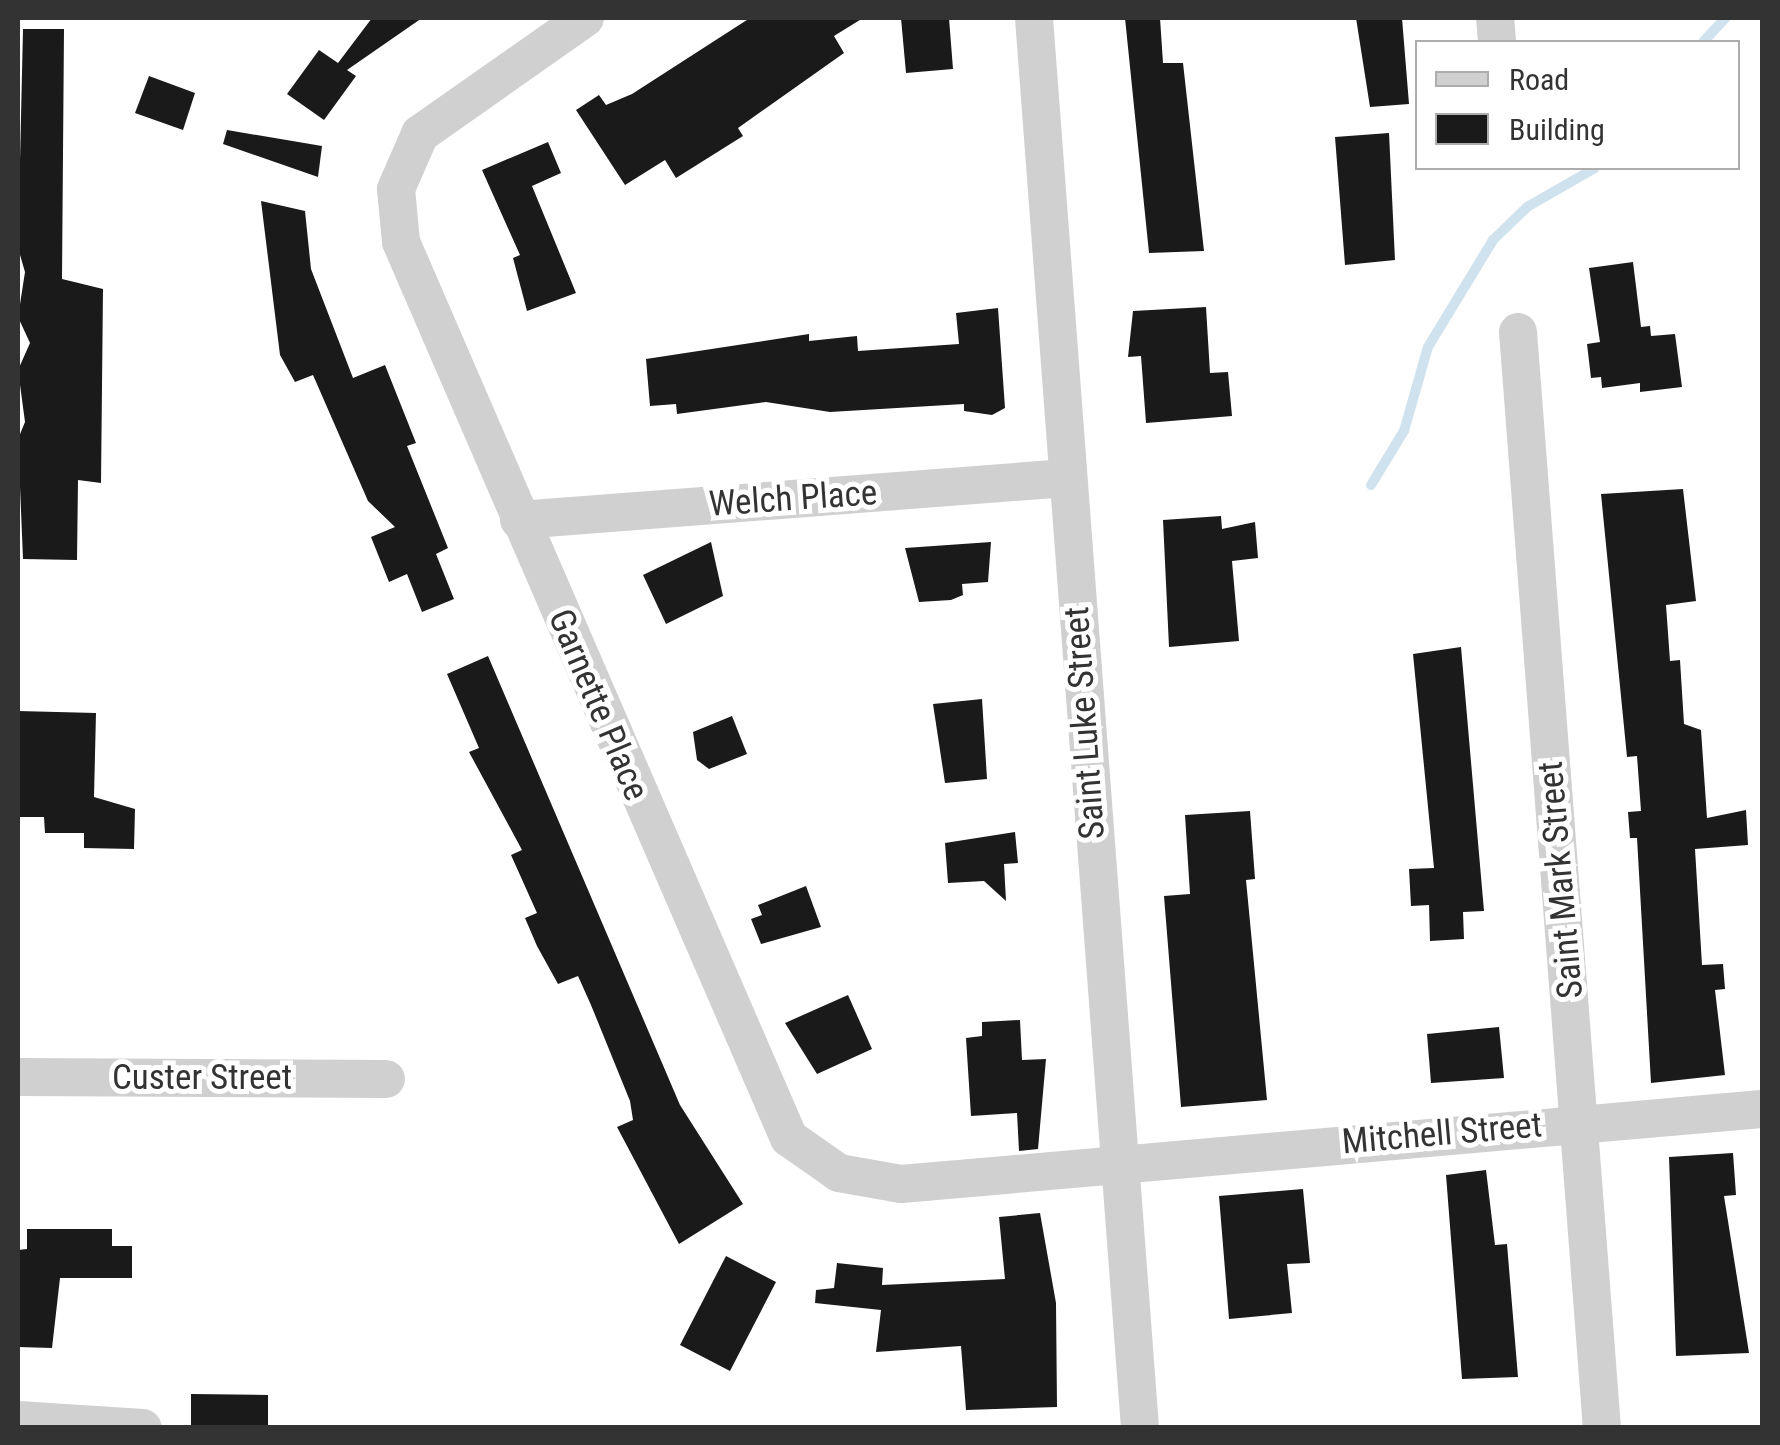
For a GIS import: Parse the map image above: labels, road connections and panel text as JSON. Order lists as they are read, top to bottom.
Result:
{
  "streets": {
    "street": [
      "Welch Place",
      "Garnette Place",
      "Saint Luke Street",
      "Saint Mark Street",
      "Custer Street",
      "Mitchell Street"
    ]
  },
  "crossings": [
    ["Welch Place", "Garnette Place"],
    ["Welch Place", "Saint Luke Street"],
    ["Garnette Place", "Saint Luke Street"],
    ["Garnette Place", "Mitchell Street"],
    ["Saint Luke Street", "Mitchell Street"],
    ["Saint Mark Street", "Mitchell Street"]
  ],
  "legend": ["Road", "Building"]
}
